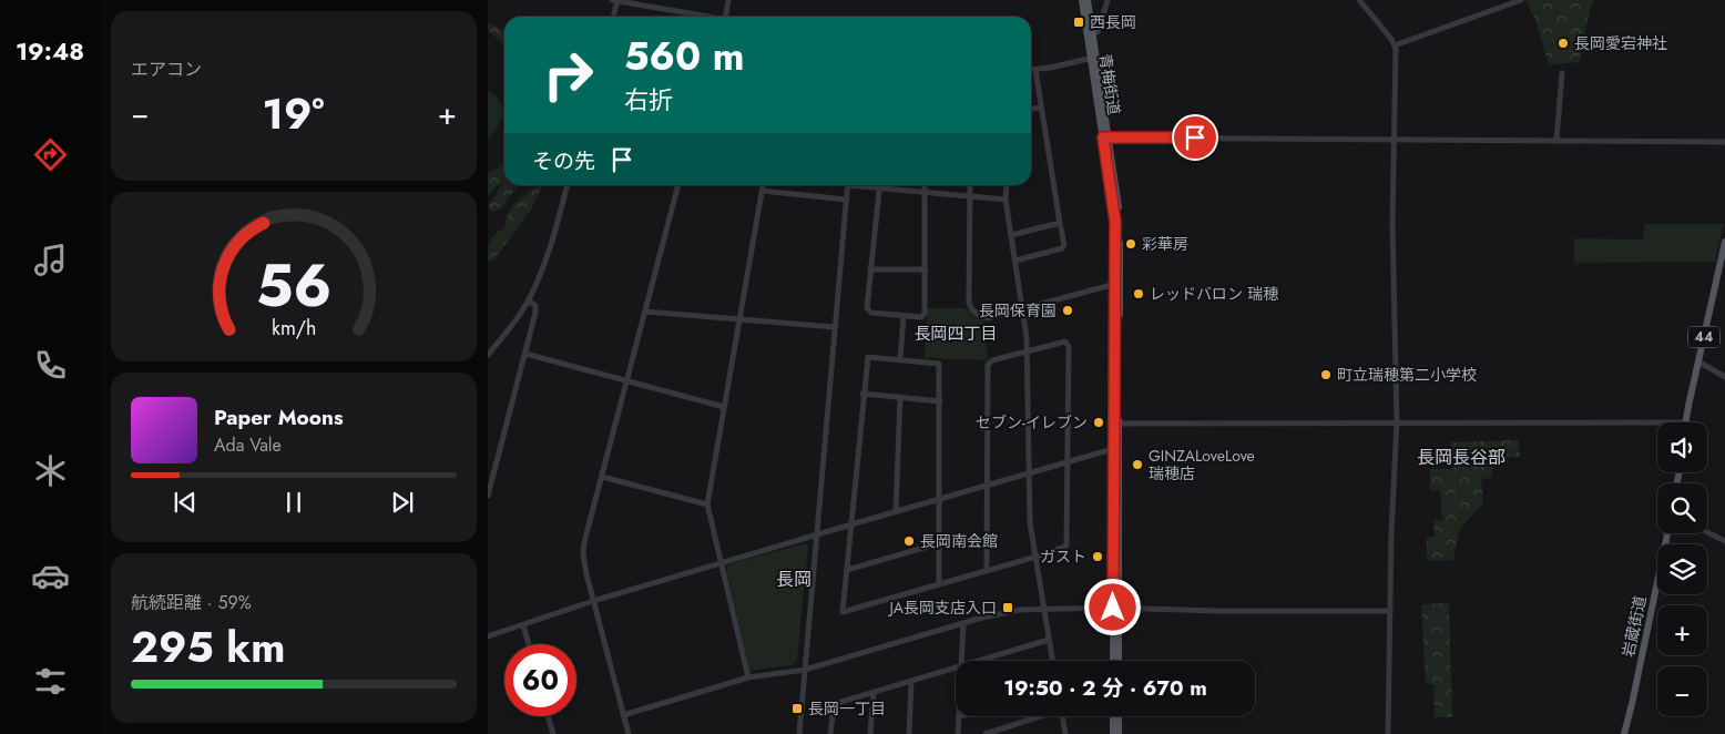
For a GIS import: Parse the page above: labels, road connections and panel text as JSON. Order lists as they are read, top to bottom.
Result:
{
  "streets": {
    "main road": ["青梅街道", "44", "岩蔵街道"]
  },
  "districts": ["長岡四丁目", "長岡長谷部", "長岡"],
  "places": {
    "transit": ["西長岡", "JA長岡支店入口", "長岡一丁目"],
    "other": [
      "長岡愛宕神社",
      "彩華房",
      "レッドバロン 瑞穂",
      "長岡保育園",
      "町立瑞穂第二小学校",
      "セブン-イレブン",
      "GINZALoveLove 瑞穂店",
      "長岡南会館",
      "ガスト"
    ]
  },
  "page": {
    "tabs": "19:48",
    "tile": [
      "エアコン",
      ["航続距離 · 59%", "295 km"]
    ],
    "turn": ["560 m", "右折"],
    "heat": ["−", "19°", "+"],
    "then": "その先",
    "song": ["Paper Moons", "Ada Vale"],
    "map_buttons": ["+", "−"],
    "limit": "60",
    "trip": "19:50 · 2 分 · 670 m",
    "gauge": ["56", "km/h"]
  }
}
